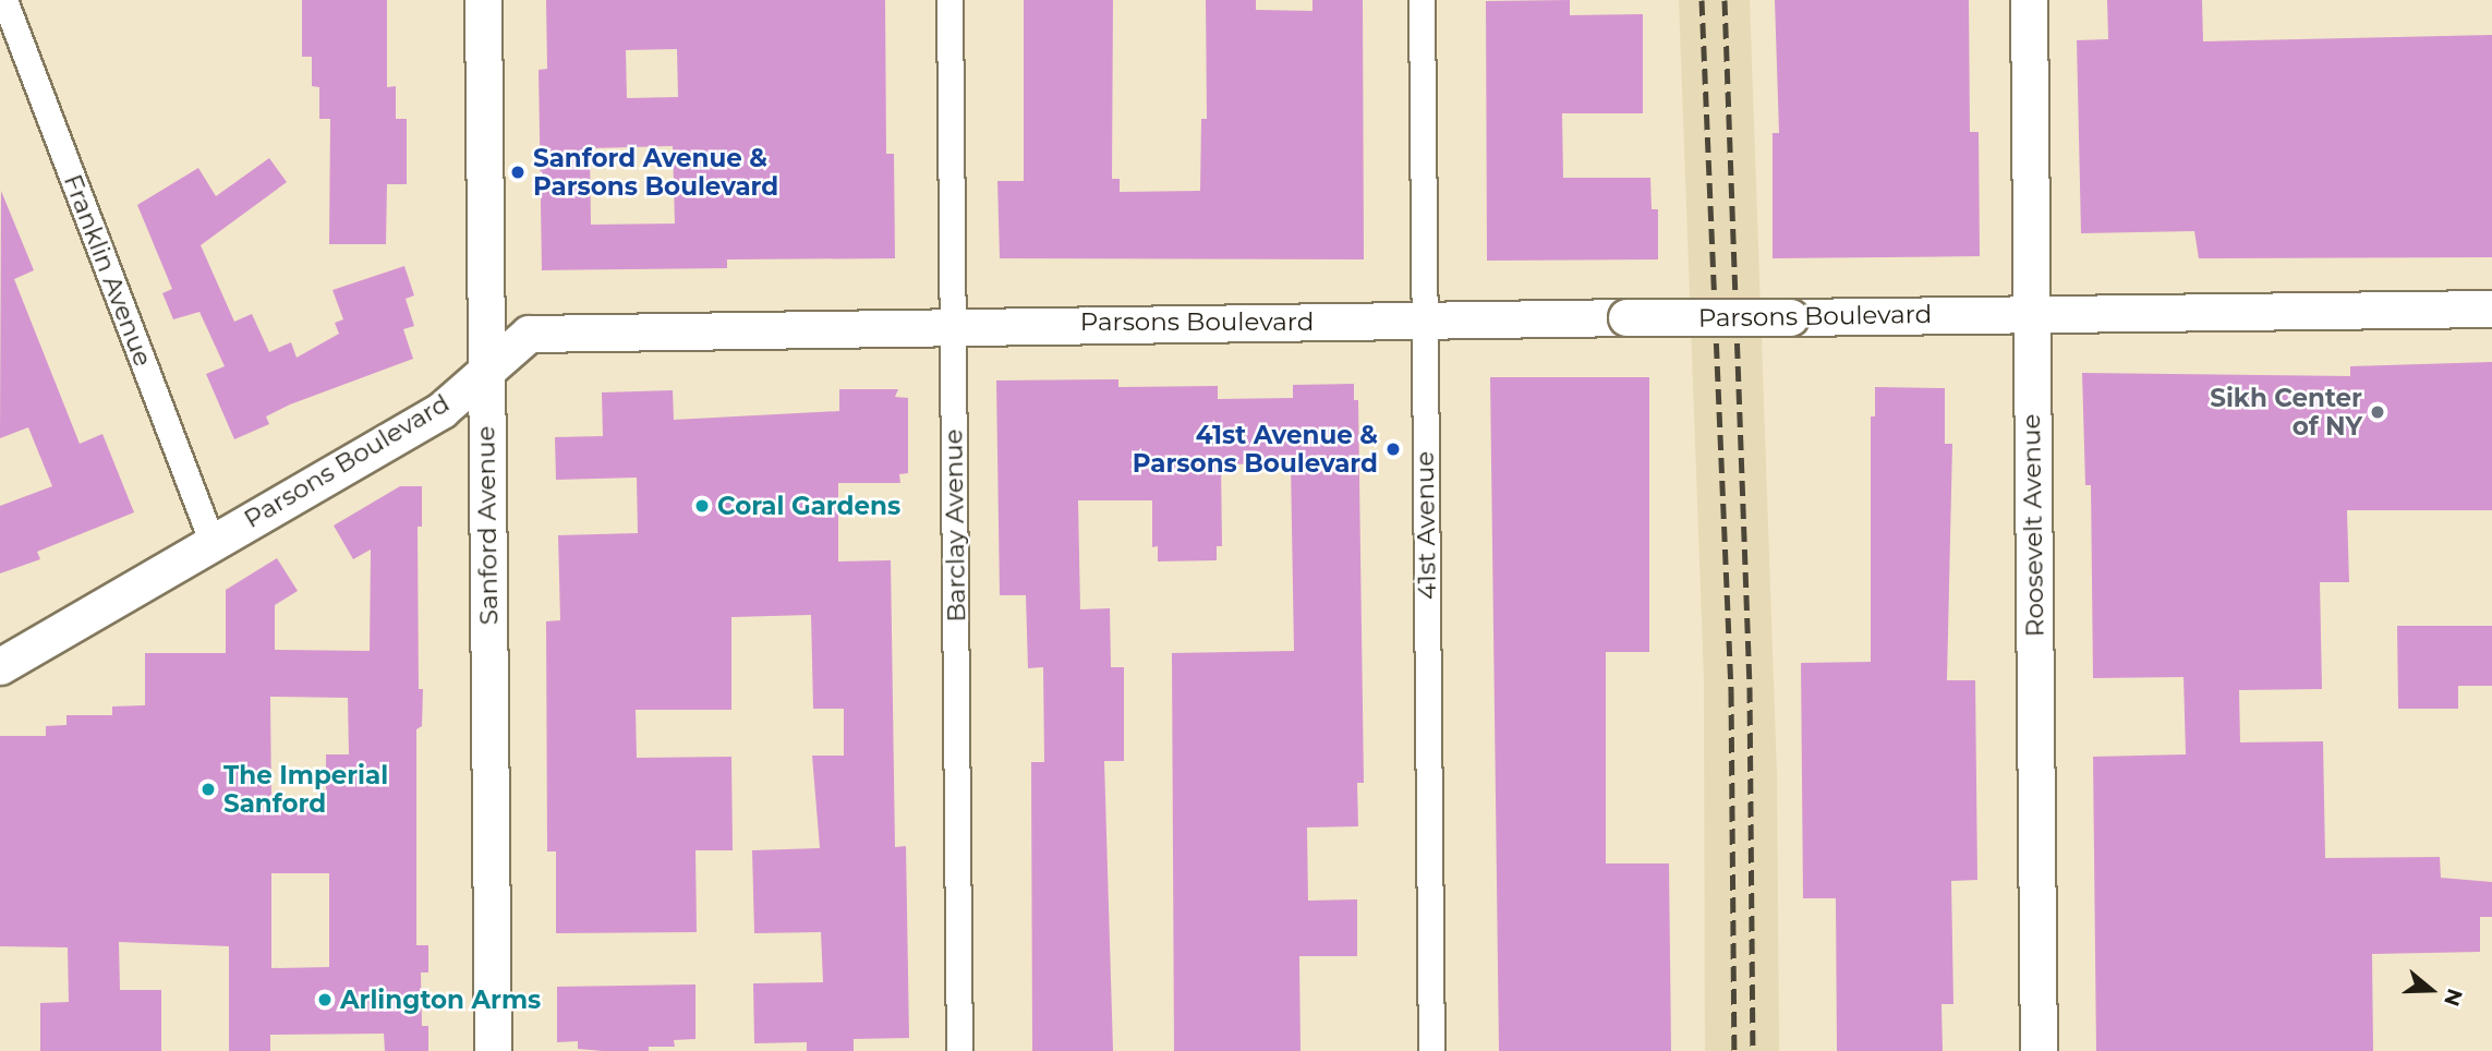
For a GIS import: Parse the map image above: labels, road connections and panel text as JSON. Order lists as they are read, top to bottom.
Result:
{
  "streets": {
    "street": [
      "Franklin Avenue",
      "Parsons Boulevard",
      "Sanford Avenue",
      "Barclay Avenue",
      "41st Avenue",
      "Roosevelt Avenue"
    ]
  },
  "crossings": [
    ["Franklin Avenue", "Parsons Boulevard"],
    ["Parsons Boulevard", "Sanford Avenue"],
    ["Parsons Boulevard", "Barclay Avenue"],
    ["Parsons Boulevard", "41st Avenue"],
    ["Parsons Boulevard", "Roosevelt Avenue"]
  ],
  "places": [
    "Sanford Avenue & Parsons Boulevard",
    "Sikh Center of NY",
    "41st Avenue & Parsons Boulevard",
    "Coral Gardens",
    "The Imperial Sanford",
    "Arlington Arms"
  ],
  "north": "right"
}
